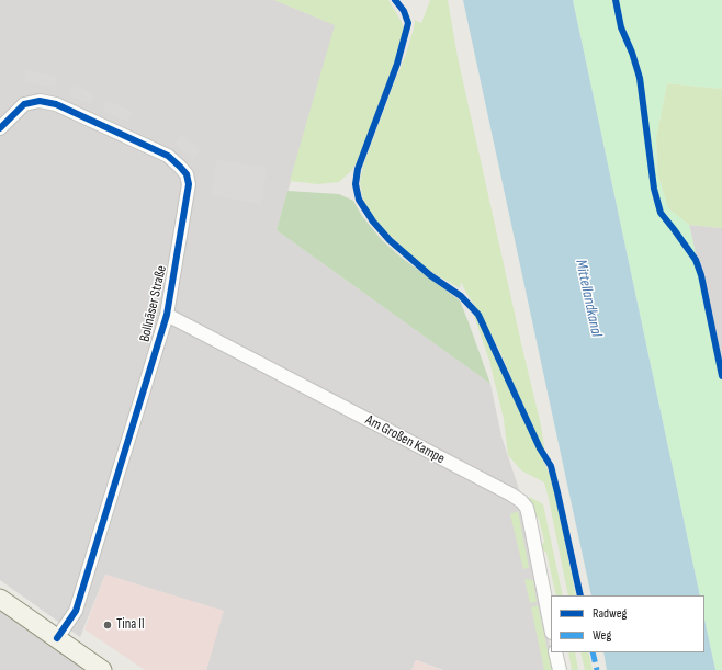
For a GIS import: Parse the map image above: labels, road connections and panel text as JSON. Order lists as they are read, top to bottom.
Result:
{
  "streets": {
    "street": ["Bollnäser Straße", "Am Großen Kampe"]
  },
  "crossings": [
    ["Bollnäser Straße", "Am Großen Kampe"]
  ],
  "water": ["Mittellandkanal"],
  "places": ["Tina II"],
  "legend": ["Radweg", "Weg"]
}
